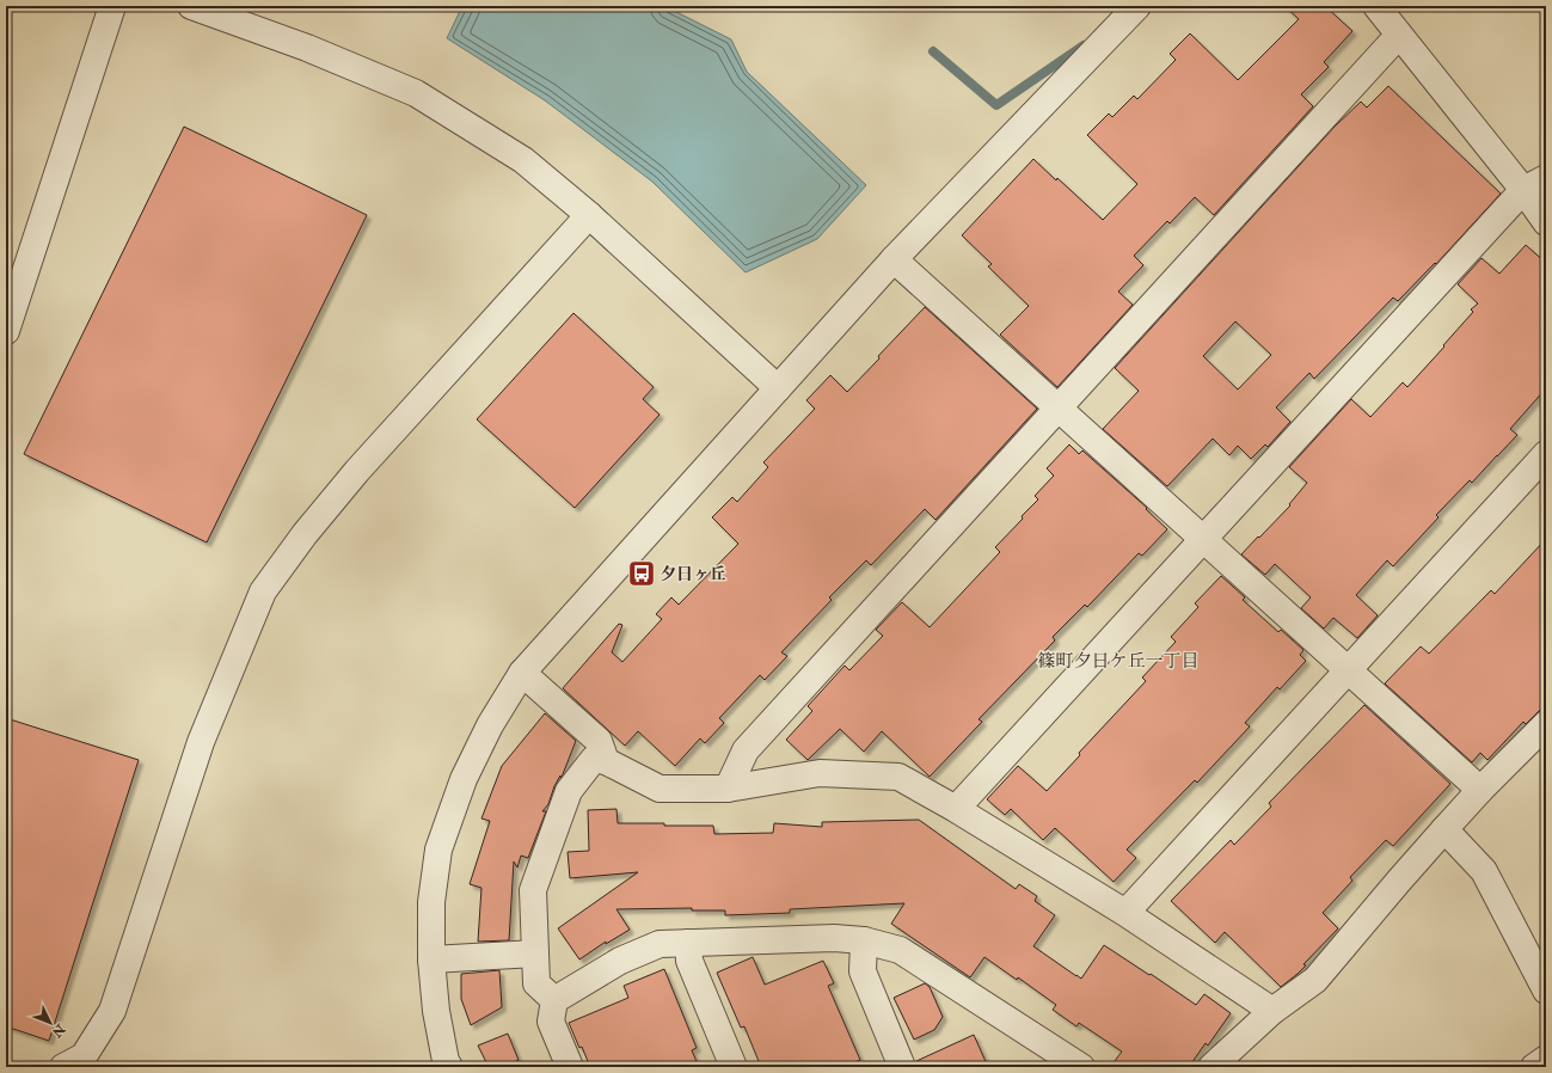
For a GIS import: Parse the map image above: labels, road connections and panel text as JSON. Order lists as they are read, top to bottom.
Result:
{
  "districts": ["篠町夕日ケ丘一丁目"],
  "places": {
    "bus stop": ["夕日ヶ丘"]
  },
  "north": "bottom right"
}
